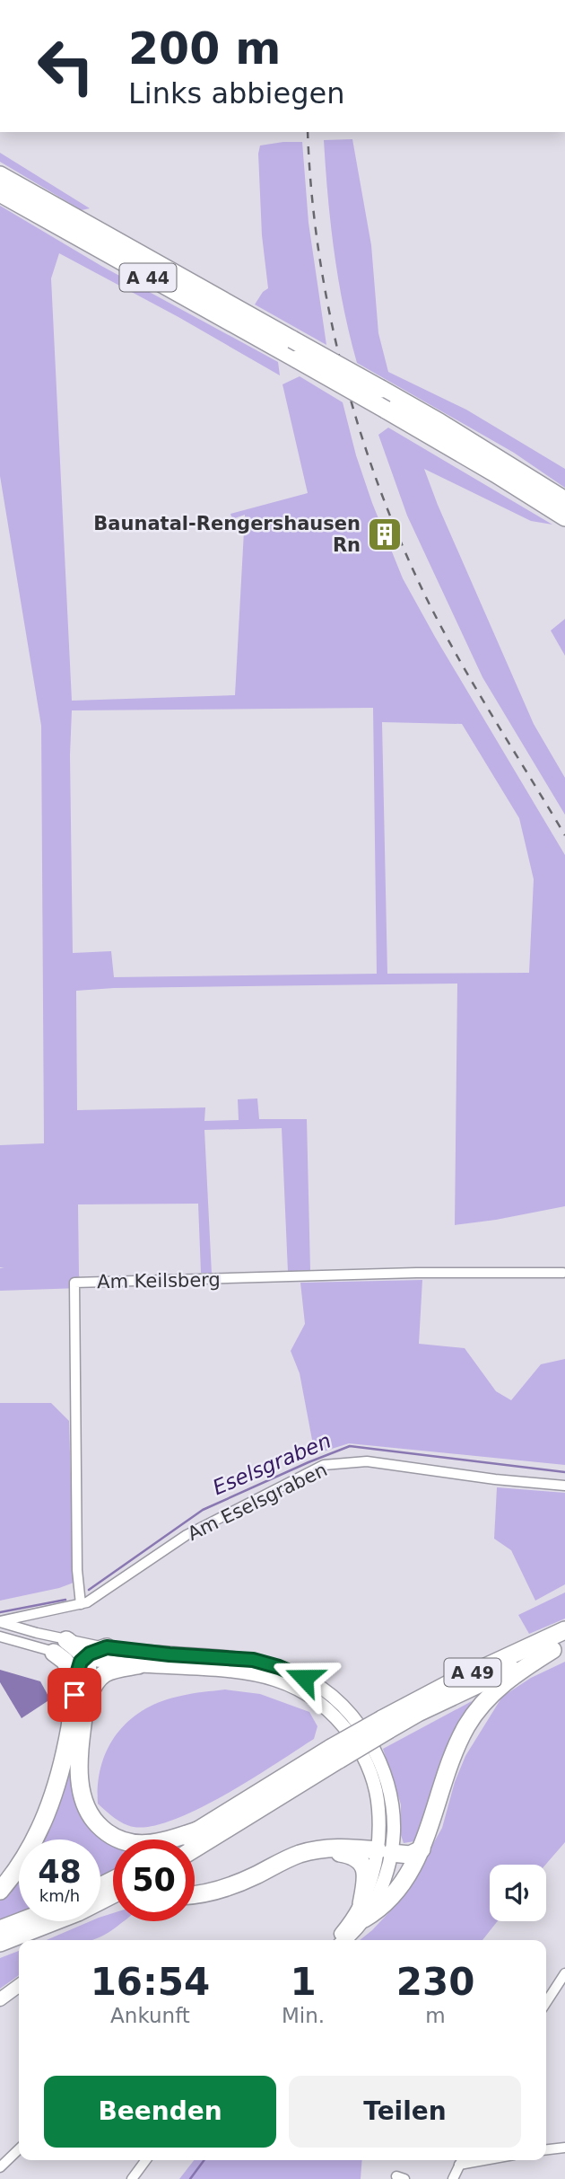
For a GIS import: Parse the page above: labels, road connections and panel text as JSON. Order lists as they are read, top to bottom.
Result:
{
  "streets": {
    "highway": ["A 44", "A 49"],
    "street": ["Am Keilsberg", "Am Eselsgraben"]
  },
  "crossings": [
    ["Am Keilsberg", "Am Eselsgraben"]
  ],
  "water": ["Eselsgraben"],
  "places": {
    "building": ["Baunatal-Rengershausen Rn"]
  },
  "page": {
    "turn": ["200 m", "Links abbiegen"],
    "speed": "48 km/h",
    "limit": "50",
    "eta": [
      "16:54",
      "Ankunft",
      "1",
      "Min.",
      "230",
      "m"
    ],
    "buttons": ["Beenden", "Teilen"]
  }
}
